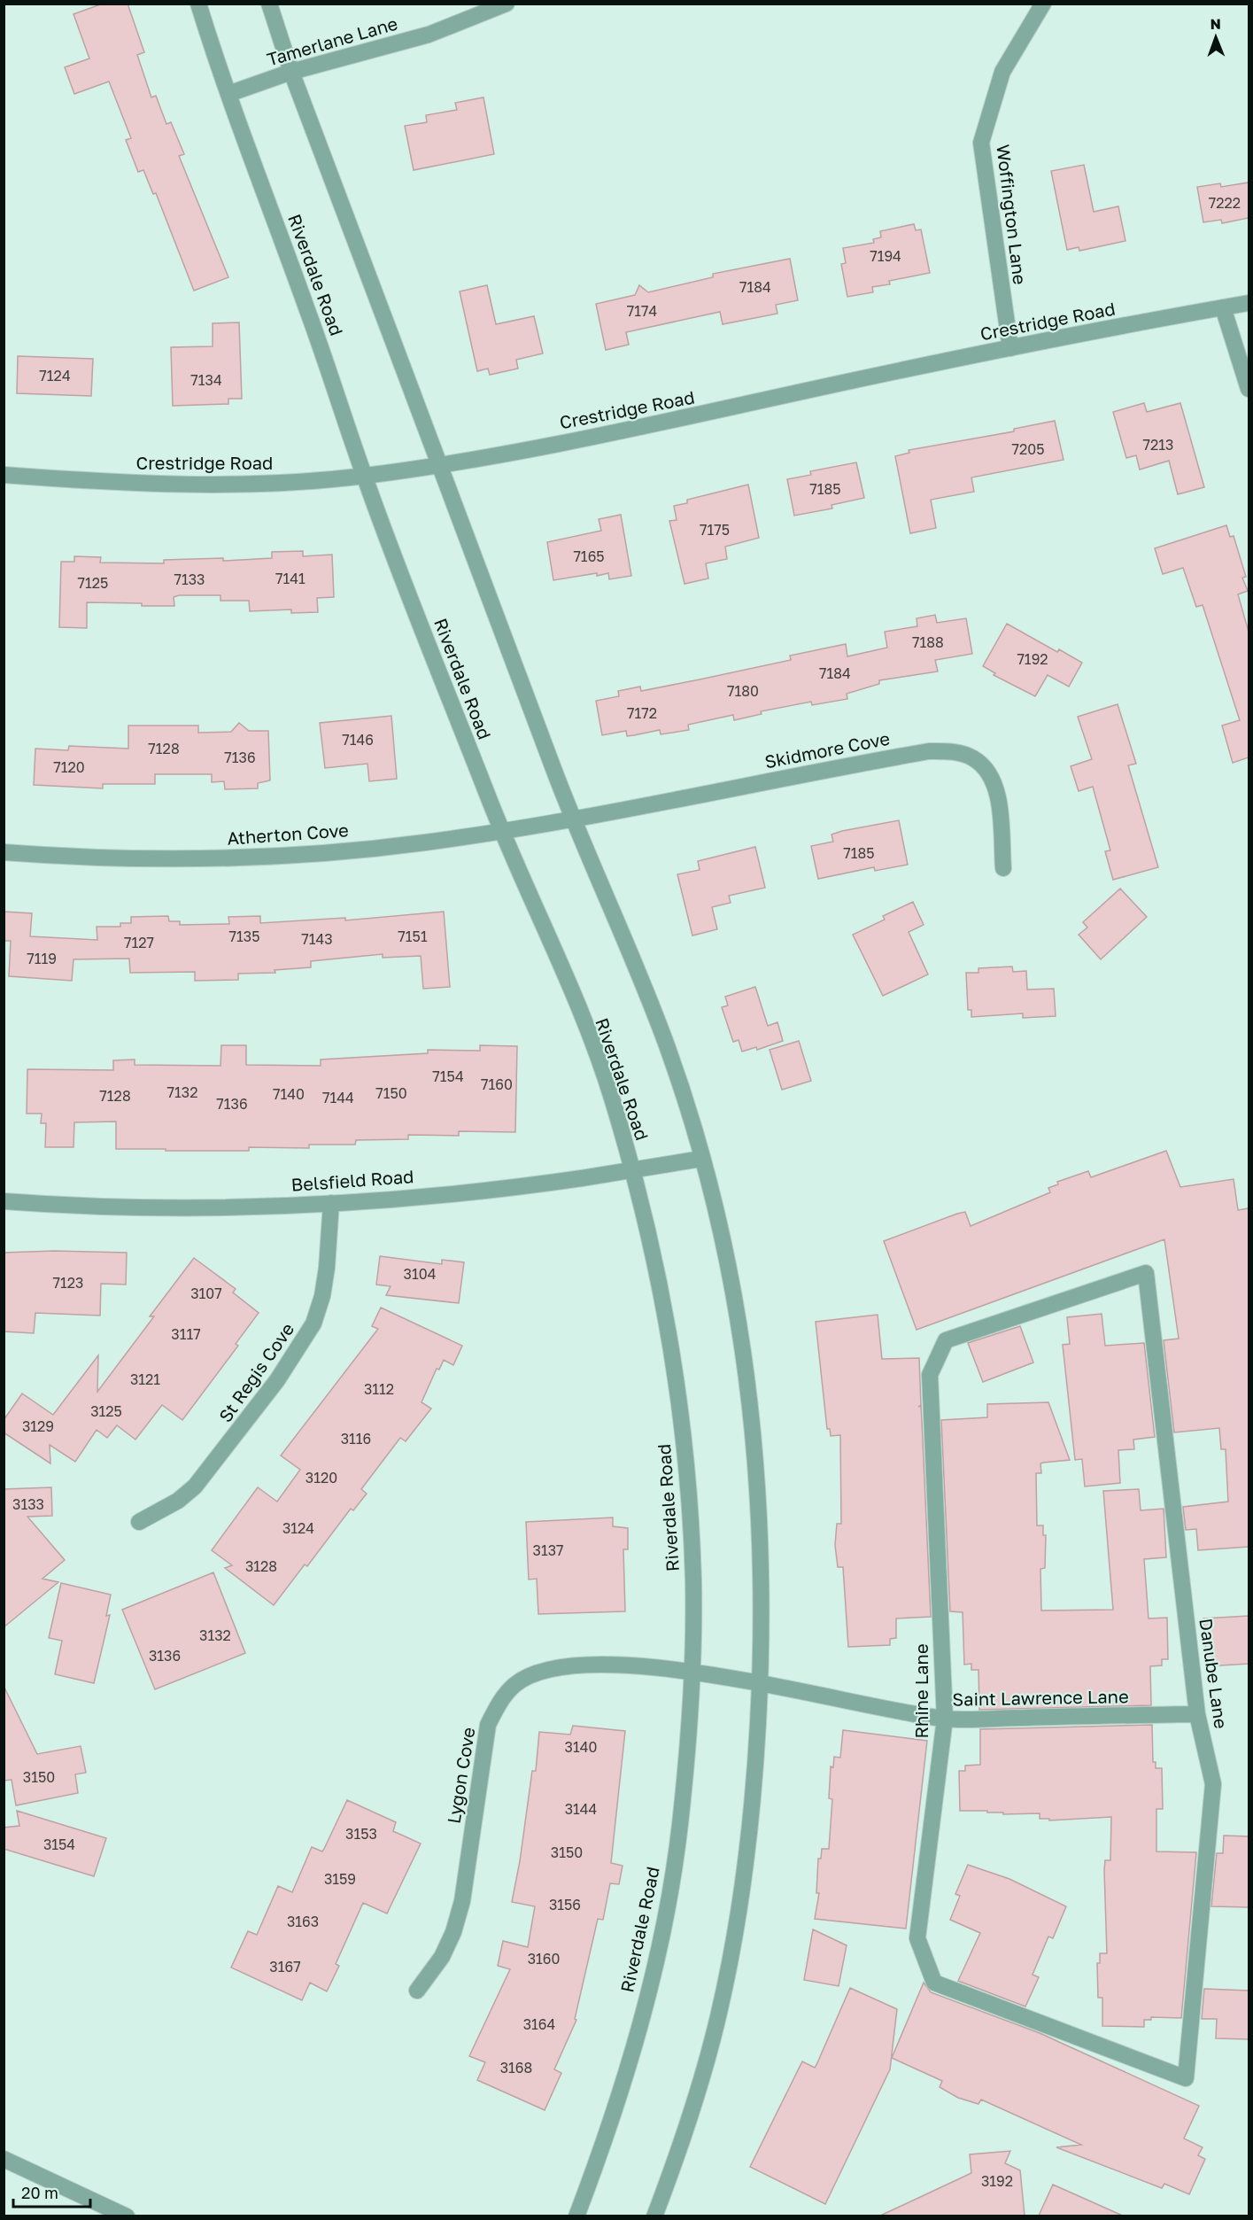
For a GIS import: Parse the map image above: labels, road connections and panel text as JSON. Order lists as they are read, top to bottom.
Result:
{
  "streets": {
    "street": [
      "Tamerlane Lane",
      "Woffington Lane",
      "Riverdale Road",
      "Crestridge Road",
      "Skidmore Cove",
      "Atherton Cove",
      "Belsfield Road",
      "St Regis Cove",
      "Danube Lane",
      "Rhine Lane",
      "Saint Lawrence Lane",
      "Lygon Cove"
    ]
  },
  "crossings": [
    ["Tamerlane Lane", "Riverdale Road"],
    ["Woffington Lane", "Crestridge Road"],
    ["Riverdale Road", "Crestridge Road"],
    ["Riverdale Road", "Atherton Cove"],
    ["Riverdale Road", "Belsfield Road"],
    ["Riverdale Road", "Lygon Cove"],
    ["Skidmore Cove", "Atherton Cove"],
    ["Belsfield Road", "St Regis Cove"],
    ["Danube Lane", "Rhine Lane"],
    ["Danube Lane", "Saint Lawrence Lane"],
    ["Rhine Lane", "Saint Lawrence Lane"],
    ["Saint Lawrence Lane", "Lygon Cove"]
  ],
  "house_numbers": [
    "7222",
    "7194",
    "7184",
    "7174",
    "7124",
    "7134",
    "7213",
    "7205",
    "7185",
    "7175",
    "7165",
    "7141",
    "7133",
    "7125",
    "7188",
    "7192",
    "7184",
    "7180",
    "7172",
    "7146",
    "7128",
    "7136",
    "7120",
    "7185",
    "7135",
    "7151",
    "7143",
    "7127",
    "7119",
    "7154",
    "7160",
    "7132",
    "7150",
    "7140",
    "7128",
    "7144",
    "7136",
    "3104",
    "7123",
    "3107",
    "3117",
    "3121",
    "3112",
    "3125",
    "3129",
    "3116",
    "3120",
    "3133",
    "3124",
    "3137",
    "3128",
    "3132",
    "3136",
    "3140",
    "3150",
    "3144",
    "3153",
    "3154",
    "3150",
    "3159",
    "3156",
    "3163",
    "3160",
    "3167",
    "3164",
    "3168",
    "3192"
  ],
  "scale_bar": "20 m",
  "north": "top"
}
